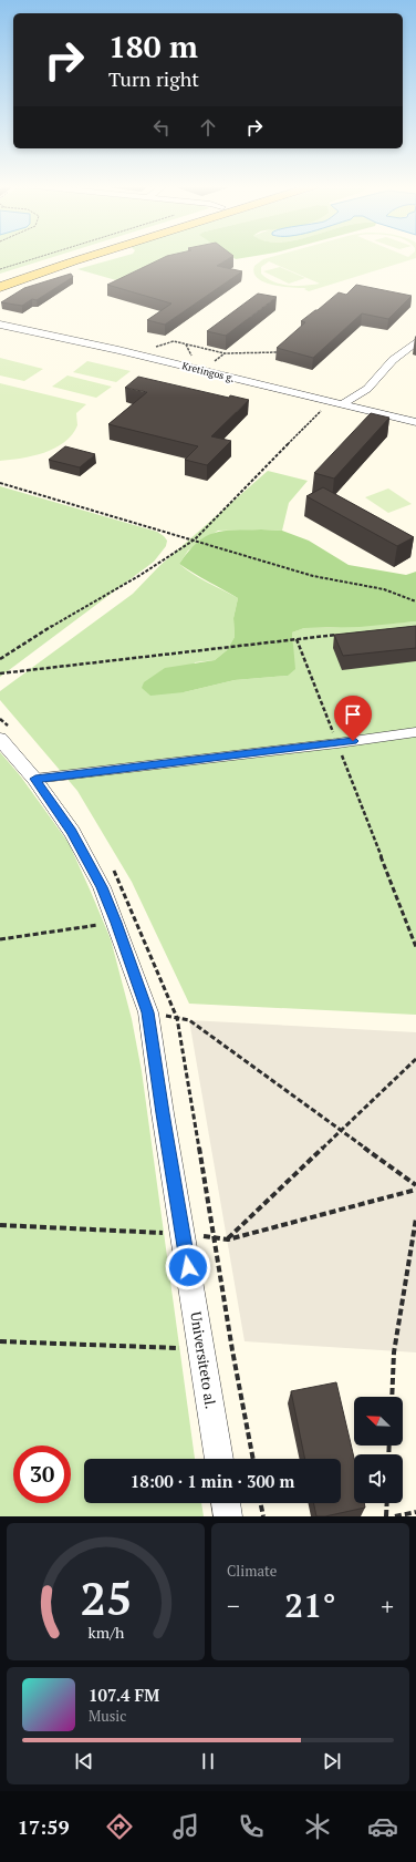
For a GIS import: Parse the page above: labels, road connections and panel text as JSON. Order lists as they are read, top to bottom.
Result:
{
  "streets": {
    "street": ["Kretingos g.", "Universiteto al."]
  },
  "north": "top left",
  "page": {
    "turn": ["180 m", "Turn right"],
    "limit": "30",
    "trip": "18:00 · 1 min · 300 m",
    "tile": "Climate",
    "heat": ["−", "21°", "+"],
    "song": ["107.4 FM", "Music"],
    "tabs": "17:59",
    "gauge": ["25", "km/h"]
  }
}
